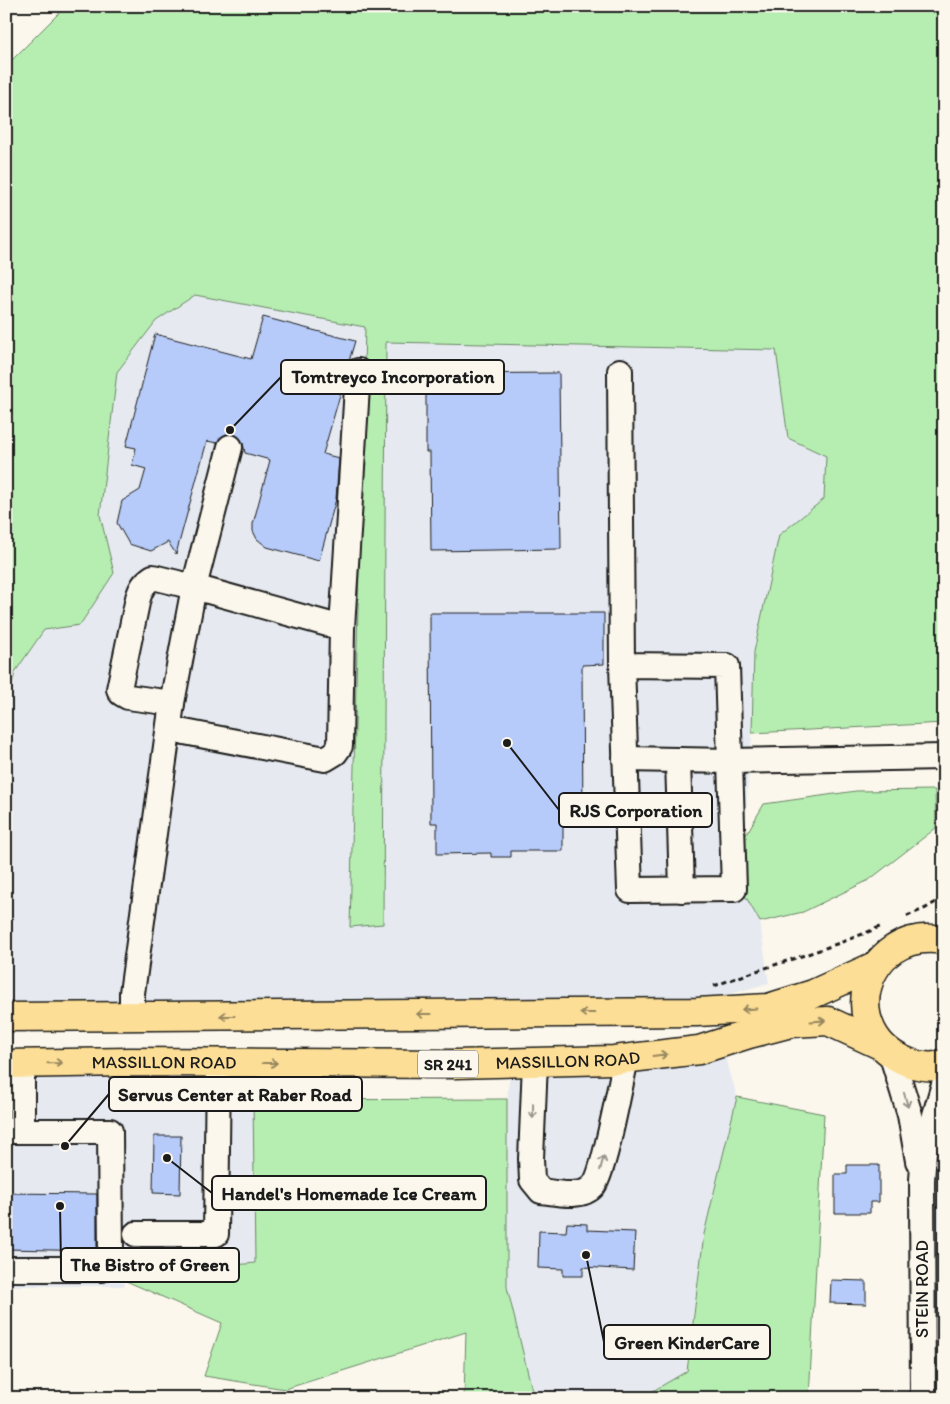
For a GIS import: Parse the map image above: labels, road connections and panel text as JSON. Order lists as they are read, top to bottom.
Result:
{
  "streets": {
    "main road": ["MASSILLON ROAD", "SR 241"],
    "street": ["STEIN ROAD"]
  },
  "crossings": [
    ["MASSILLON ROAD", "SR 241"],
    ["MASSILLON ROAD", "STEIN ROAD"],
    ["SR 241", "STEIN ROAD"]
  ],
  "places": [
    "Tomtreyco Incorporation",
    "RJS Corporation",
    "Servus Center at Raber Road",
    "Handel's Homemade Ice Cream",
    "The Bistro of Green",
    "Green KinderCare"
  ]
}
